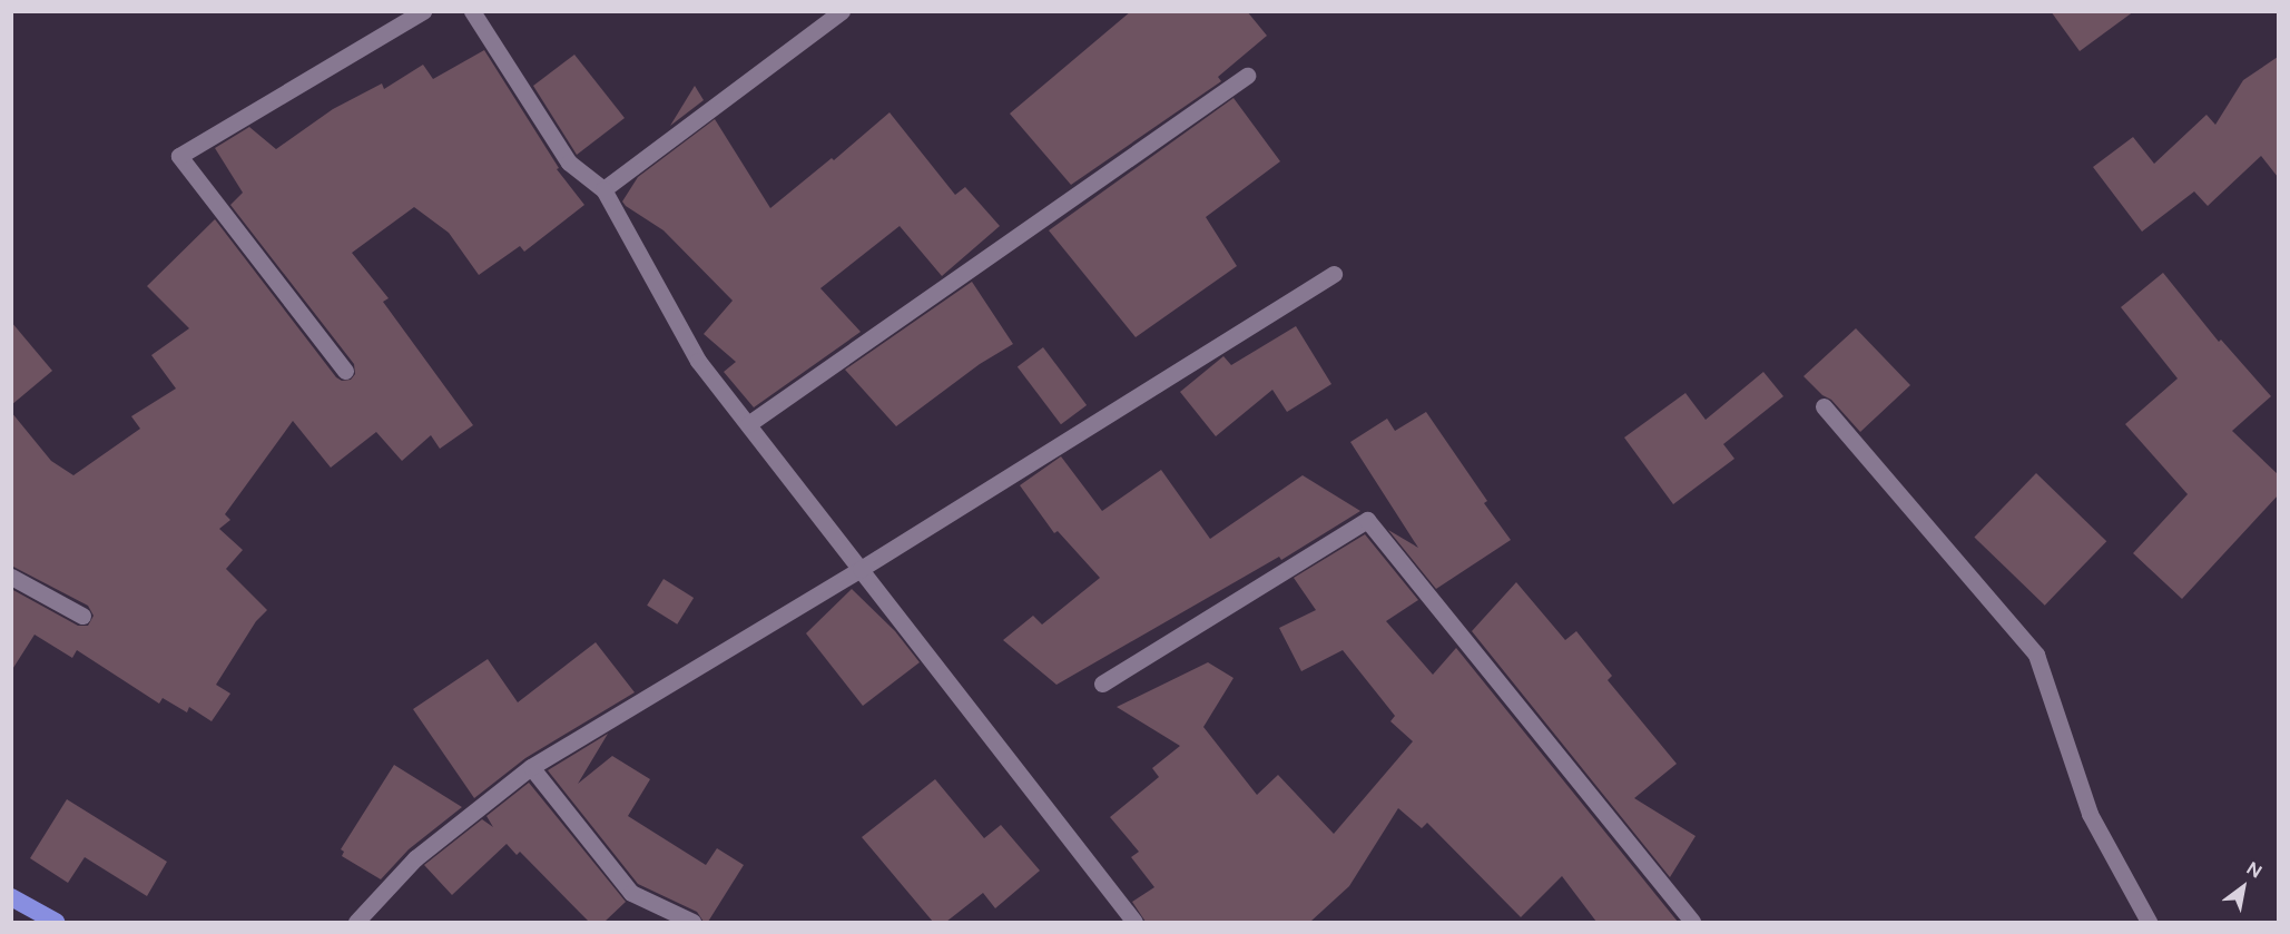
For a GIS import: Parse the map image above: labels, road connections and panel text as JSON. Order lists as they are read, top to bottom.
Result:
{
  "north": "top right"
}
